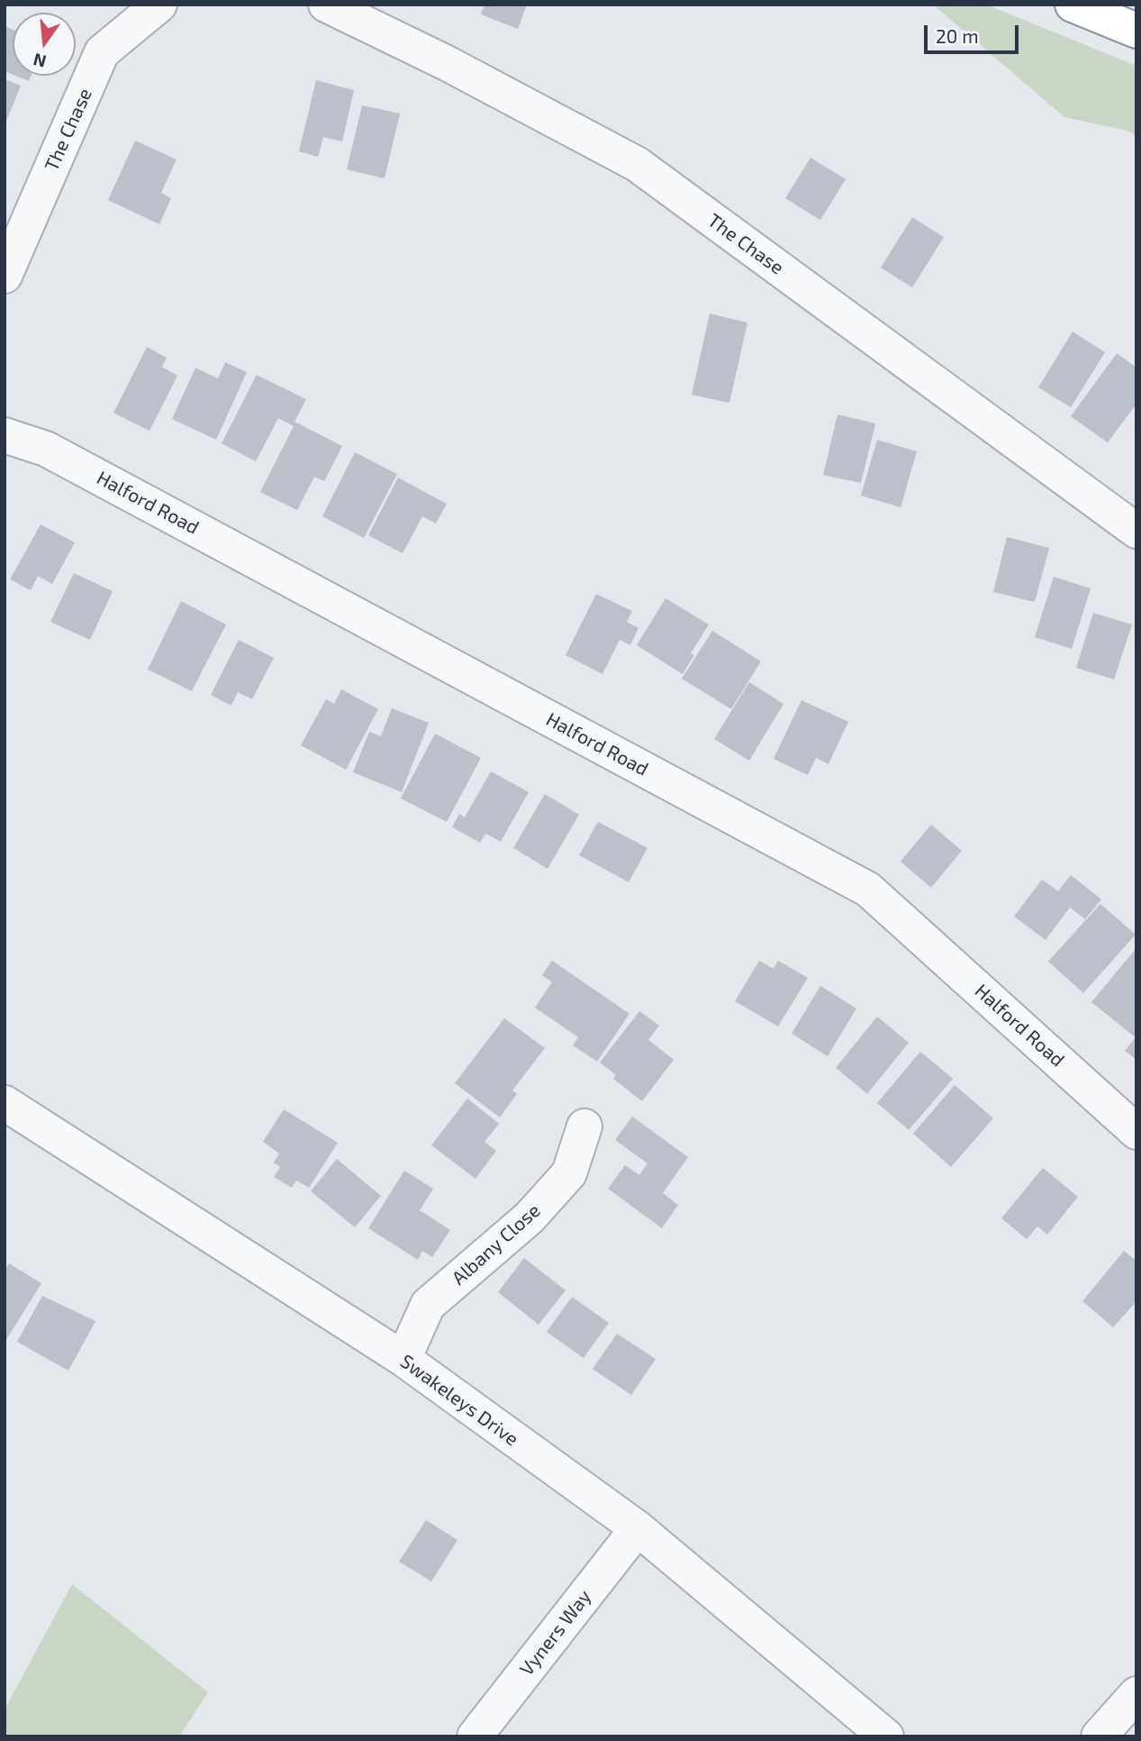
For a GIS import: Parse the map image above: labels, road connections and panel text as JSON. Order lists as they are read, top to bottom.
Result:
{
  "streets": {
    "street": [
      "The Chase",
      "Halford Road",
      "Albany Close",
      "Swakeleys Drive",
      "Vyners Way"
    ]
  },
  "crossings": [
    ["Albany Close", "Swakeleys Drive"],
    ["Swakeleys Drive", "Vyners Way"]
  ],
  "scale_bar": "20 m",
  "north": "bottom"
}
